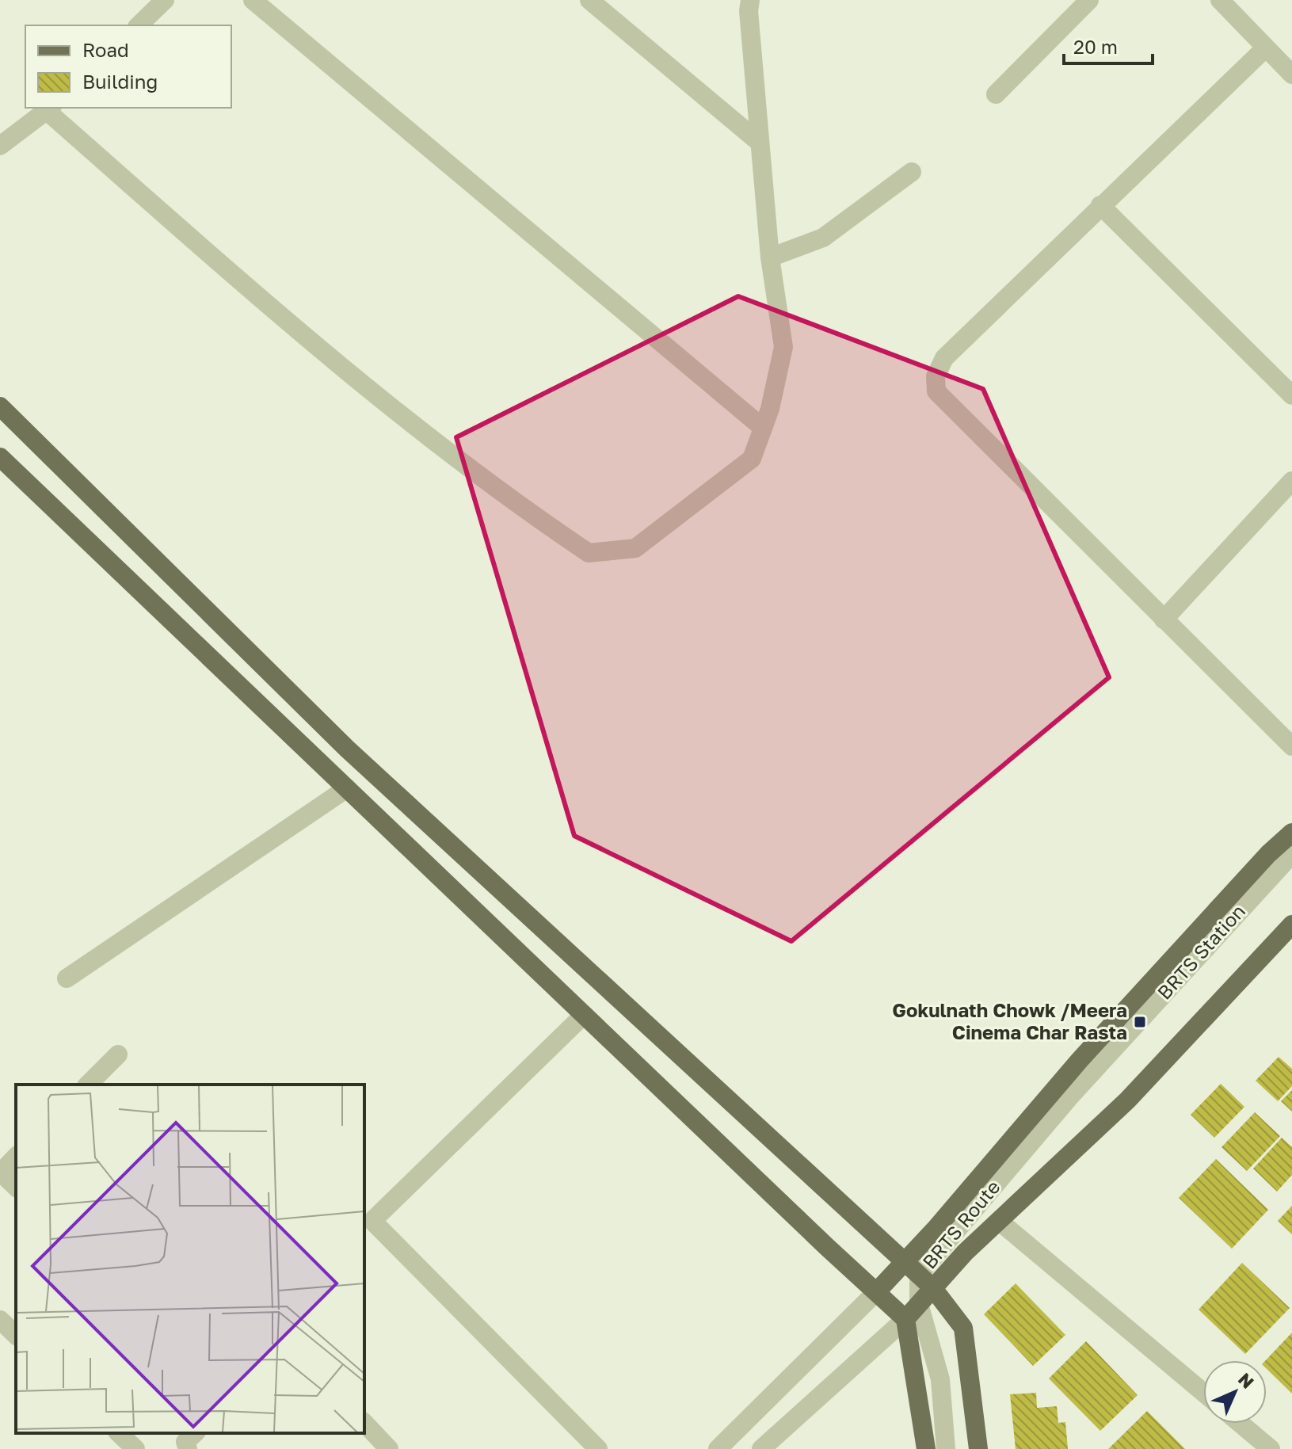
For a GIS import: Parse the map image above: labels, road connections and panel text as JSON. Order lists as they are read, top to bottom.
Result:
{
  "streets": {
    "street": ["BRTS Station", "BRTS Route"]
  },
  "crossings": [
    ["BRTS Station", "BRTS Route"]
  ],
  "places": {
    "transit": ["Gokulnath Chowk /Meera Cinema Char Rasta"]
  },
  "legend": ["Road", "Building"],
  "scale_bar": "20 m",
  "north": "top right"
}
